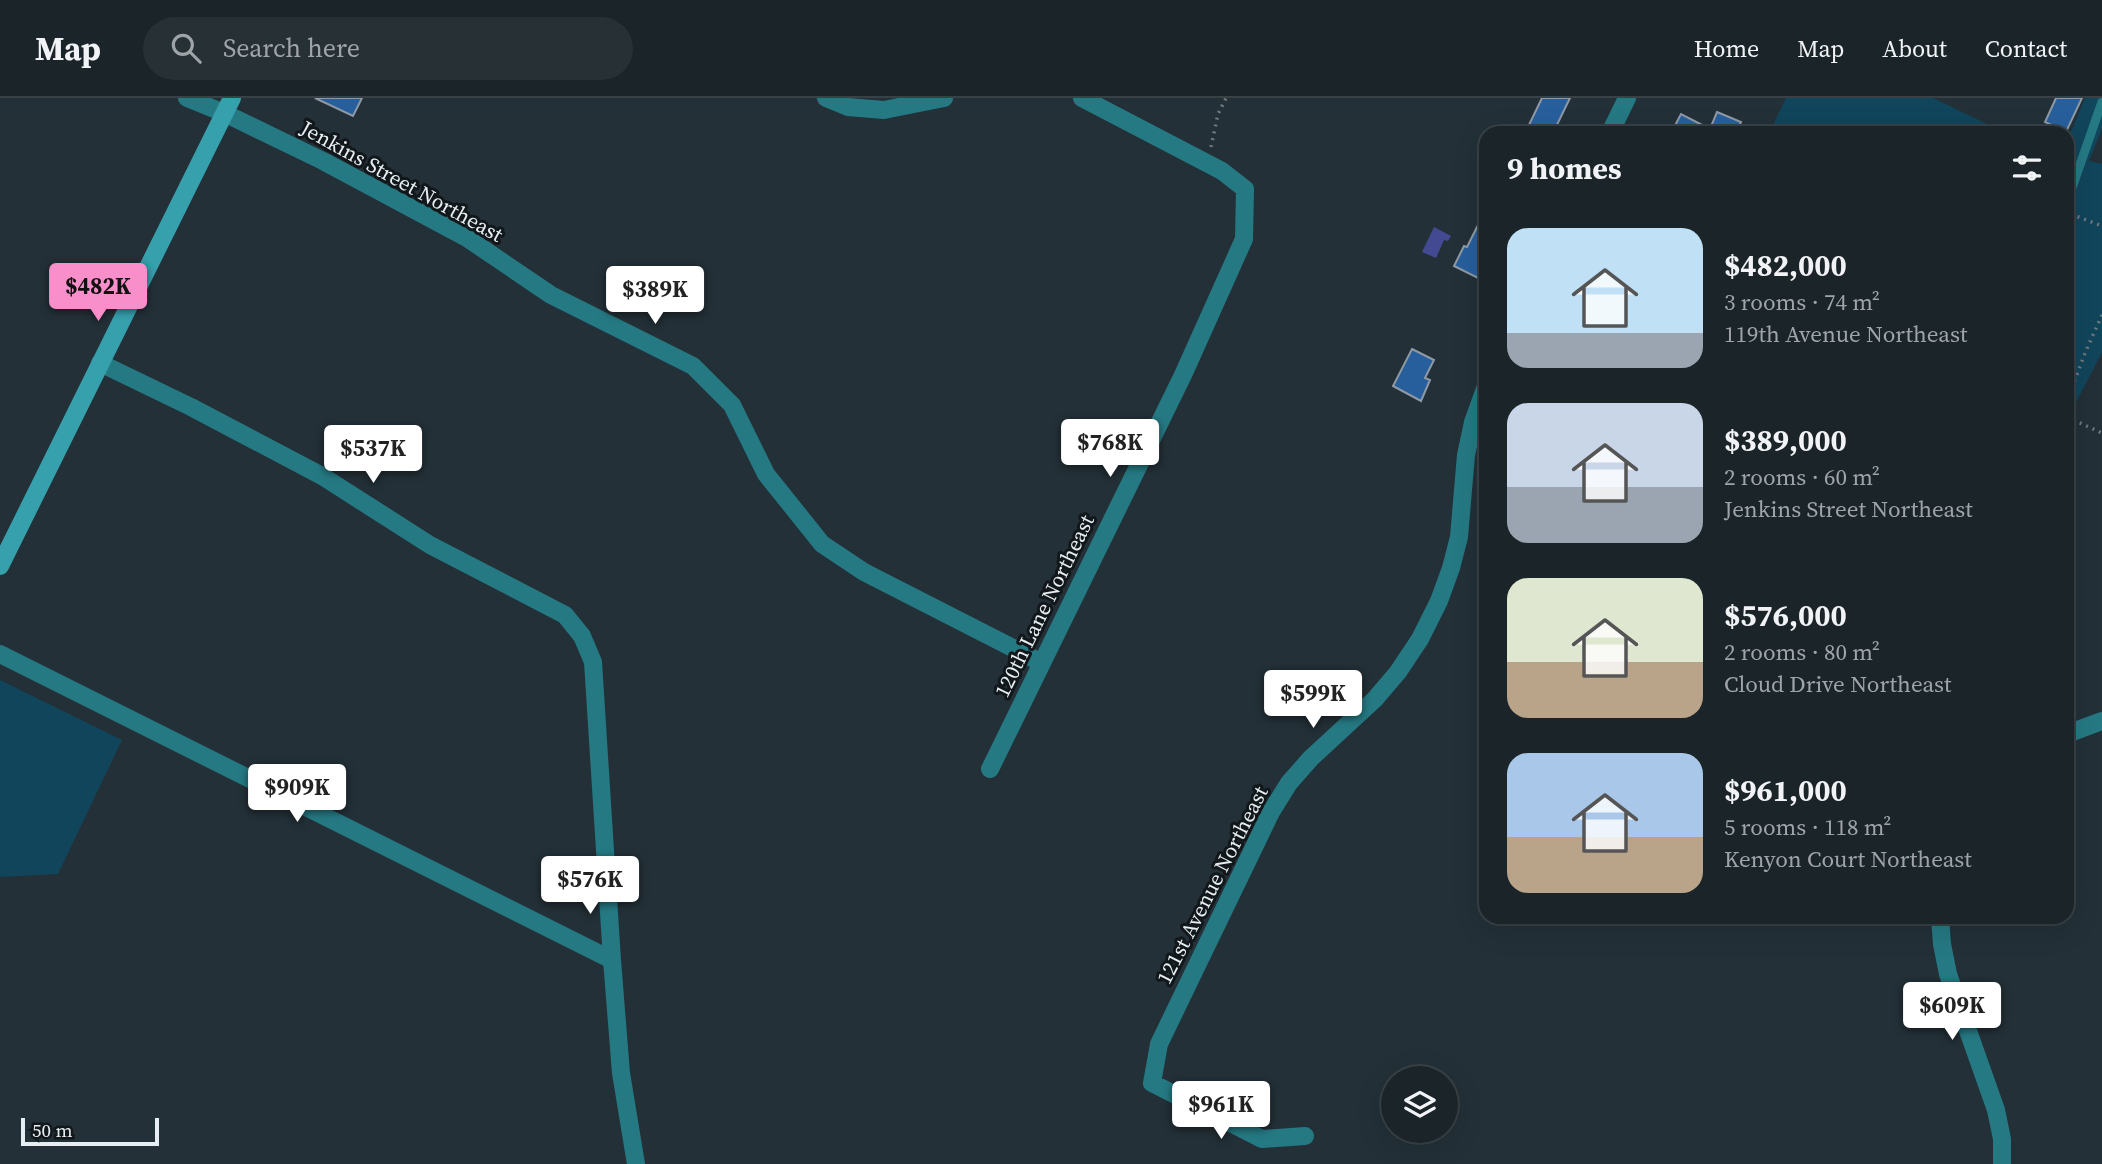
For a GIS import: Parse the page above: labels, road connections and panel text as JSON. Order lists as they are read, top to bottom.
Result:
{
  "streets": {
    "street": ["Jenkins Street Northeast", "120th Lane Northeast", "121st Avenue Northeast"]
  },
  "crossings": [
    ["Jenkins Street Northeast", "120th Lane Northeast"]
  ],
  "scale_bar": "50 m",
  "page": {
    "header": "Map",
    "search": "Search here",
    "nav": [
      "Home",
      "Map",
      "About",
      "Contact"
    ],
    "heading": "9 homes",
    "list": [
      {
        "name": "$482,000",
        "note": "3 rooms · 74 m² · 119th Avenue Northeast"
      },
      {
        "name": "$389,000",
        "note": "2 rooms · 60 m² · Jenkins Street Northeast"
      },
      {
        "name": "$576,000",
        "note": "2 rooms · 80 m² · Cloud Drive Northeast"
      },
      {
        "name": "$961,000",
        "note": "5 rooms · 118 m² · Kenyon Court Northeast"
      }
    ],
    "price": [
      "$482K",
      "$389K",
      "$768K",
      "$537K",
      "$599K",
      "$909K",
      "$576K",
      "$609K",
      "$961K"
    ],
    "scale": "50 m"
  }
}
